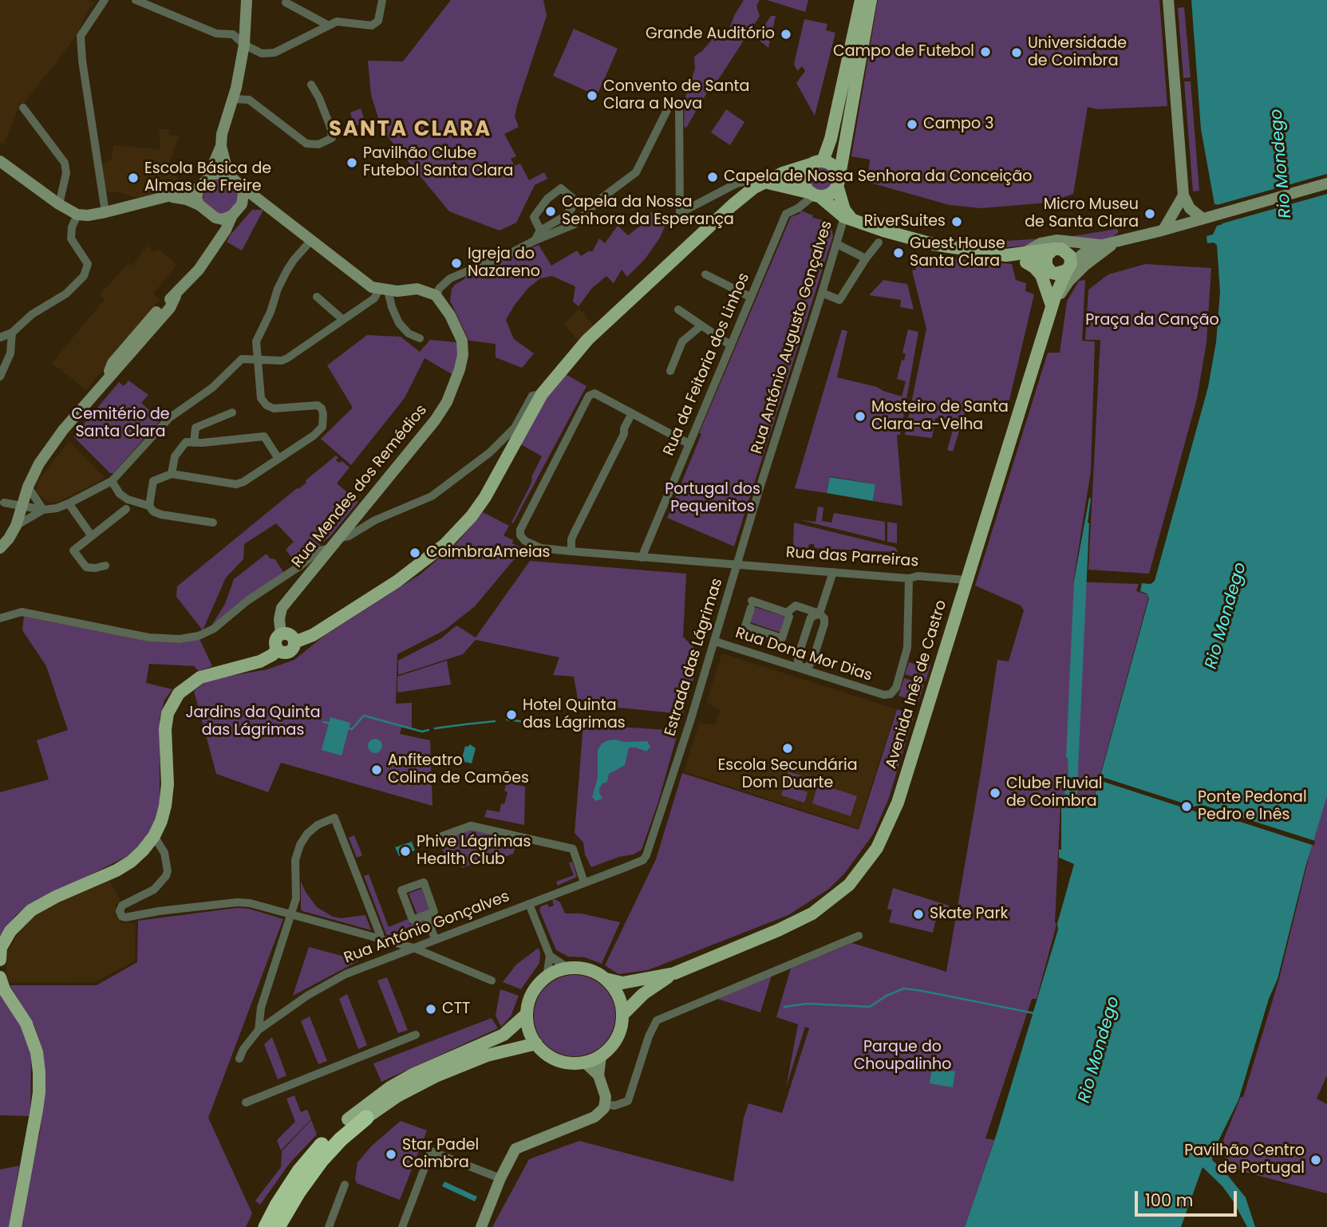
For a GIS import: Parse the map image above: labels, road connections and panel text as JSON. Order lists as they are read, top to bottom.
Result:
{
  "streets": {
    "main road": ["Avenida Inês de Castro"],
    "street": [
      "Rua António Augusto Gonçalves",
      "Rua da Feitoria dos Linhos",
      "Rua Mendes dos Remédios",
      "Rua das Parreiras",
      "Rua Dona Mor Dias",
      "Estrada das Lágrimas",
      "Rua António Gonçalves"
    ]
  },
  "crossings": [
    ["Rua António Augusto Gonçalves", "Estrada das Lágrimas"],
    ["Rua da Feitoria dos Linhos", "Rua das Parreiras"],
    ["Rua das Parreiras", "Rua Dona Mor Dias"],
    ["Rua das Parreiras", "Estrada das Lágrimas"],
    ["Rua das Parreiras", "Avenida Inês de Castro"],
    ["Rua Dona Mor Dias", "Estrada das Lágrimas"],
    ["Estrada das Lágrimas", "Rua António Gonçalves"]
  ],
  "districts": ["SANTA CLARA"],
  "water": ["Rio Mondego"],
  "parks": [
    "Praça da Canção",
    "Cemitério de Santa Clara",
    "Portugal dos Pequenitos",
    "Jardins da Quinta das Lágrimas",
    "Parque do Choupalinho"
  ],
  "places": [
    "Grande Auditório",
    "Campo de Futebol",
    "Universidade de Coimbra",
    "Convento de Santa Clara a Nova",
    "Campo 3",
    "Pavilhão Clube Futebol Santa Clara",
    "Capela de Nossa Senhora da Conceição",
    "Escola Básica de Almas de Freire",
    "Capela da Nossa Senhora da Esperança",
    "Micro Museu de Santa Clara",
    "RiverSuites",
    "Guest House Santa Clara",
    "Igreja do Nazareno",
    "Mosteiro de Santa Clara-a-Velha",
    "CoimbraAmeias",
    "Hotel Quinta das Lágrimas",
    "Escola Secundária Dom Duarte",
    "Anfiteatro Colina de Camões",
    "Clube Fluvial de Coimbra",
    "Ponte Pedonal Pedro e Inês",
    "Phive Lágrimas Health Club",
    "Skate Park",
    "CTT",
    "Star Padel Coimbra",
    "Pavilhão Centro de Portugal"
  ],
  "scale_bar": "100 m"
}
